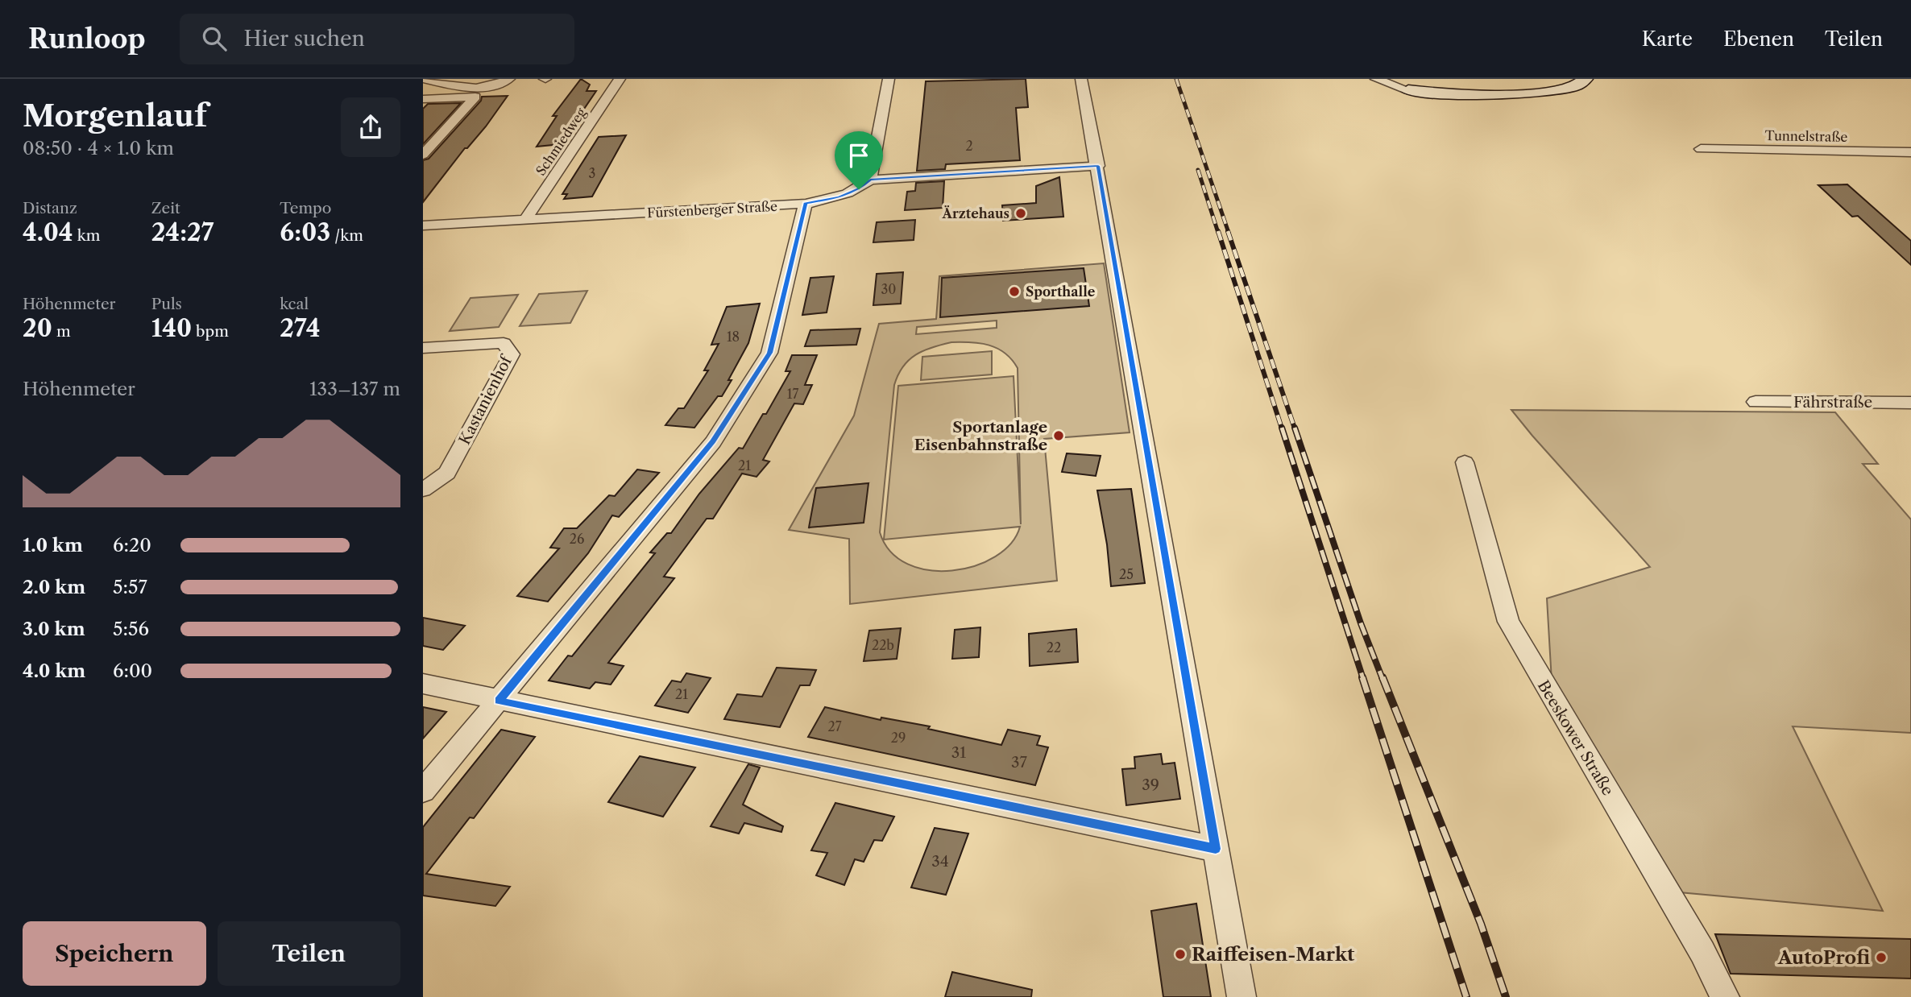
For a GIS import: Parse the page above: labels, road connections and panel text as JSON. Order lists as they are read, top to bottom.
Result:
{
  "streets": {
    "street": [
      "Tunnelstraße",
      "Schmiedweg",
      "Fürstenberger Straße",
      "Kastanienhof",
      "Fährstraße",
      "Beeskower Straße"
    ]
  },
  "crossings": [
    ["Schmiedweg", "Fürstenberger Straße"]
  ],
  "places": [
    "Ärztehaus",
    "Sporthalle",
    "Sportanlage Eisenbahnstraße",
    "Raiffeisen-Markt",
    "AutoProfi"
  ],
  "house_numbers": [
    "2",
    "3",
    "30",
    "18",
    "17",
    "21",
    "26",
    "25",
    "22b",
    "22",
    "21",
    "27",
    "29",
    "31",
    "37",
    "39",
    "34"
  ],
  "page": {
    "header": "Runloop",
    "search": "Hier suchen",
    "nav": ["Karte", "Ebenen", "Teilen"],
    "heading": ["Morgenlauf", "08:50 · 4 × 1.0 km"],
    "stats": [
      ["Distanz", "4.04 km"],
      ["Zeit", "24:27"],
      ["Tempo", "6:03 /km"],
      ["Höhenmeter", "20 m"],
      ["Puls", "140 bpm"],
      ["kcal", "274"]
    ],
    "chart": ["Höhenmeter", "133–137 m"],
    "list": [
      {
        "name": "1.0 km",
        "note": "6:20"
      },
      {
        "name": "2.0 km",
        "note": "5:57"
      },
      {
        "name": "3.0 km",
        "note": "5:56"
      },
      {
        "name": "4.0 km",
        "note": "6:00"
      }
    ],
    "buttons": ["Speichern", "Teilen"]
  }
}
